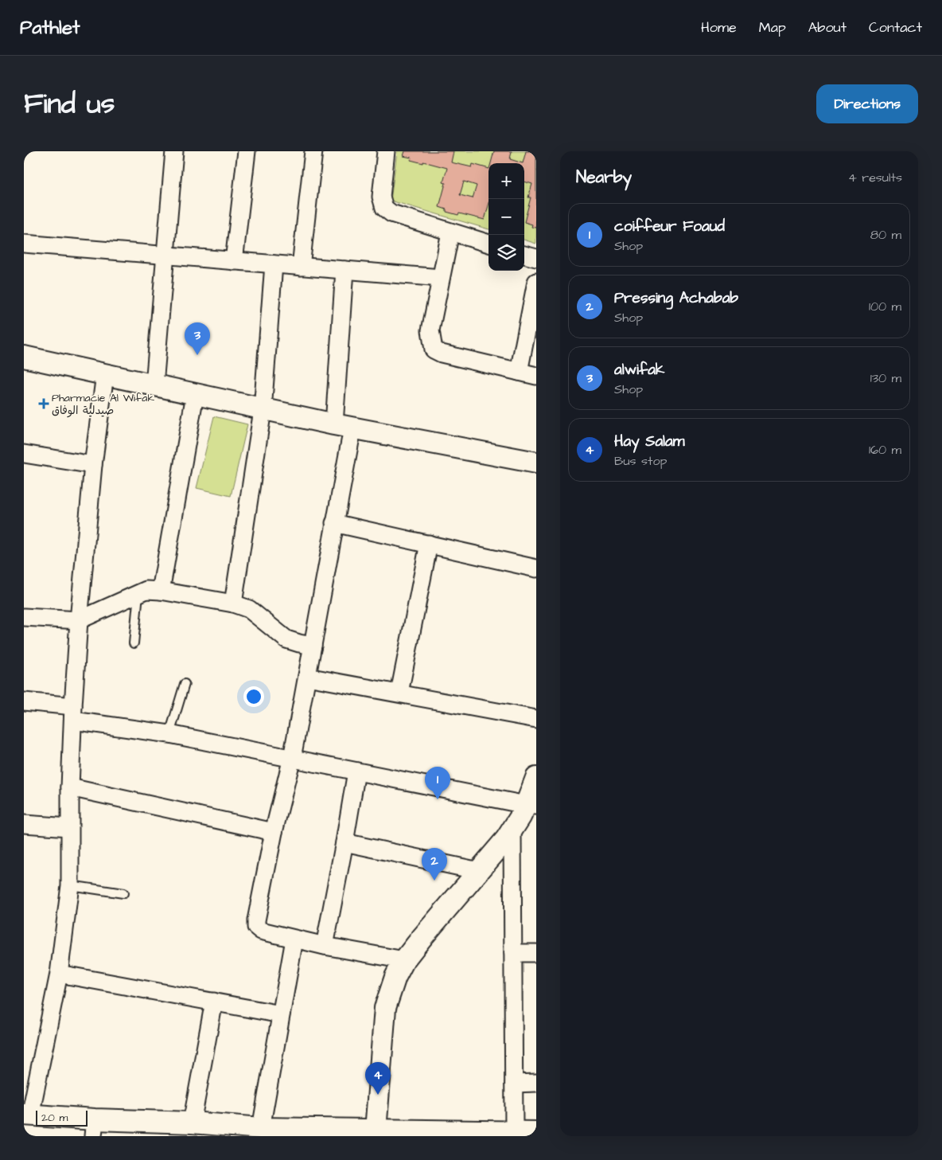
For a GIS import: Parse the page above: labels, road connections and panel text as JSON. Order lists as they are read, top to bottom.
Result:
{
  "places": {
    "health": ["Pharmacie Al Wifak صيدلية الوفاق"]
  },
  "scale_bar": "20 m",
  "page": {
    "header": "Pathlet",
    "nav": [
      "Home",
      "Map",
      "About",
      "Contact"
    ],
    "title": "Find us",
    "buttons": "Directions",
    "heading": ["Nearby", "4 results"],
    "map_buttons": ["+", "−"],
    "list": [
      {
        "mark": "1",
        "name": "coiffeur Foaud",
        "note": "Shop",
        "value": "80 m"
      },
      {
        "mark": "2",
        "name": "Pressing Achabab",
        "note": "Shop",
        "value": "100 m"
      },
      {
        "mark": "3",
        "name": "alwifak",
        "note": "Shop",
        "value": "130 m"
      },
      {
        "mark": "4",
        "name": "Hay Salam",
        "note": "Bus stop",
        "value": "160 m"
      }
    ],
    "pins": [
      "3",
      "1",
      "2",
      "4"
    ],
    "scale": "20 m"
  }
}
